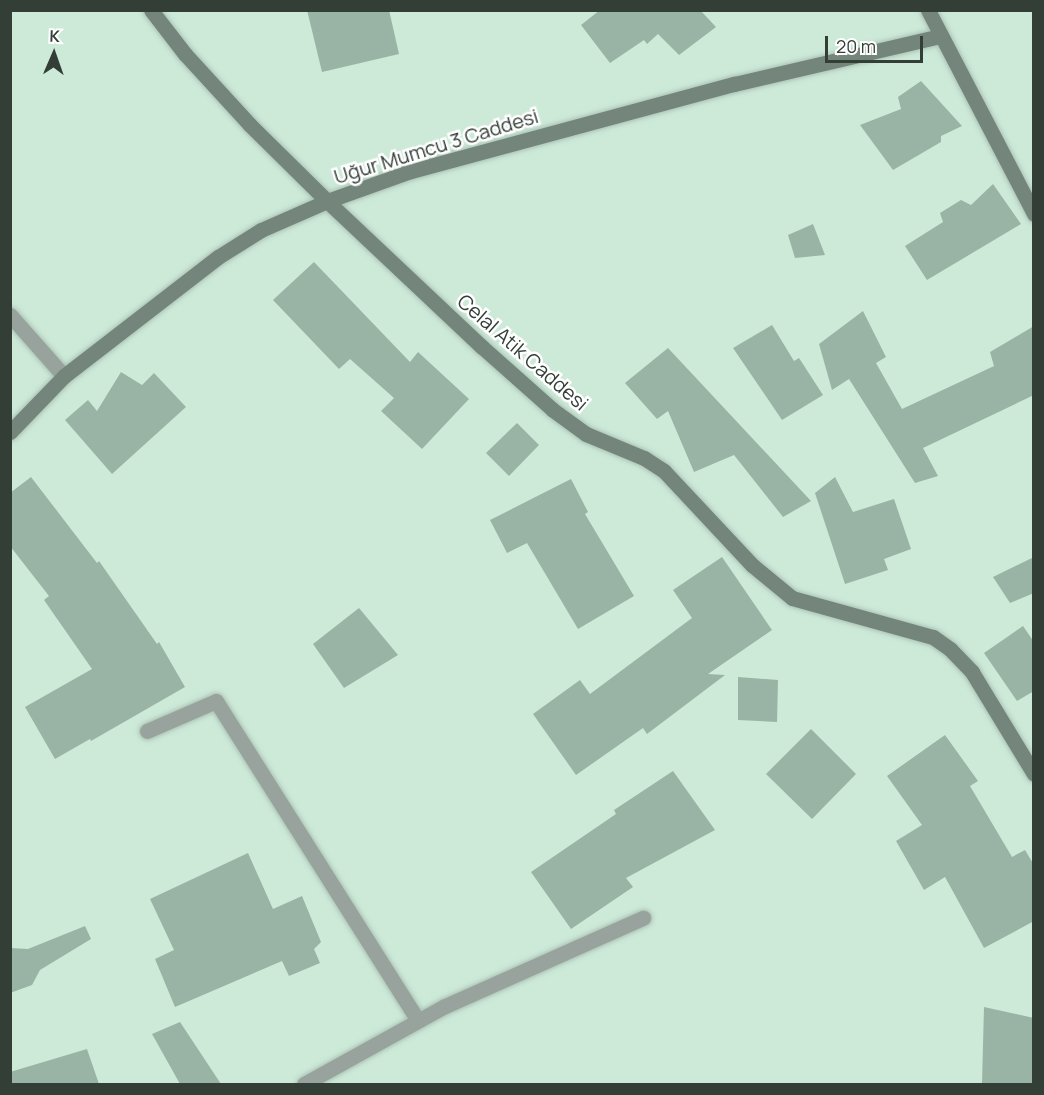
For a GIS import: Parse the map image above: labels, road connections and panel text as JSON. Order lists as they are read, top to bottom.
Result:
{
  "streets": {
    "street": ["Uğur Mumcu 3 Caddesi", "Celal Atik Caddesi"]
  },
  "crossings": [
    ["Uğur Mumcu 3 Caddesi", "Celal Atik Caddesi"]
  ],
  "scale_bar": "20 m",
  "north": "top"
}
